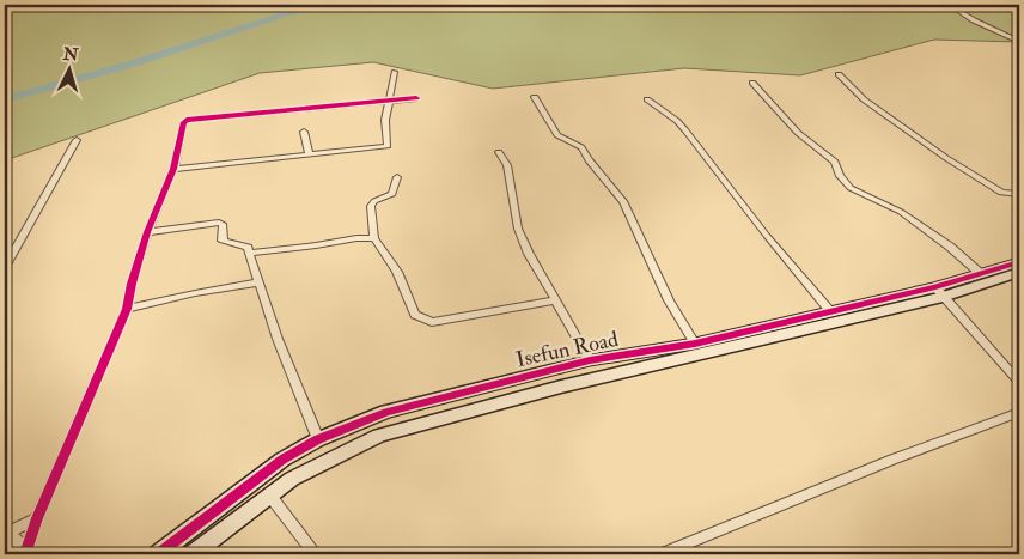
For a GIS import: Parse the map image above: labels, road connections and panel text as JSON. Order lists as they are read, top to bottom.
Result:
{
  "streets": {
    "street": ["Isefun Road"]
  },
  "north": "top"
}
